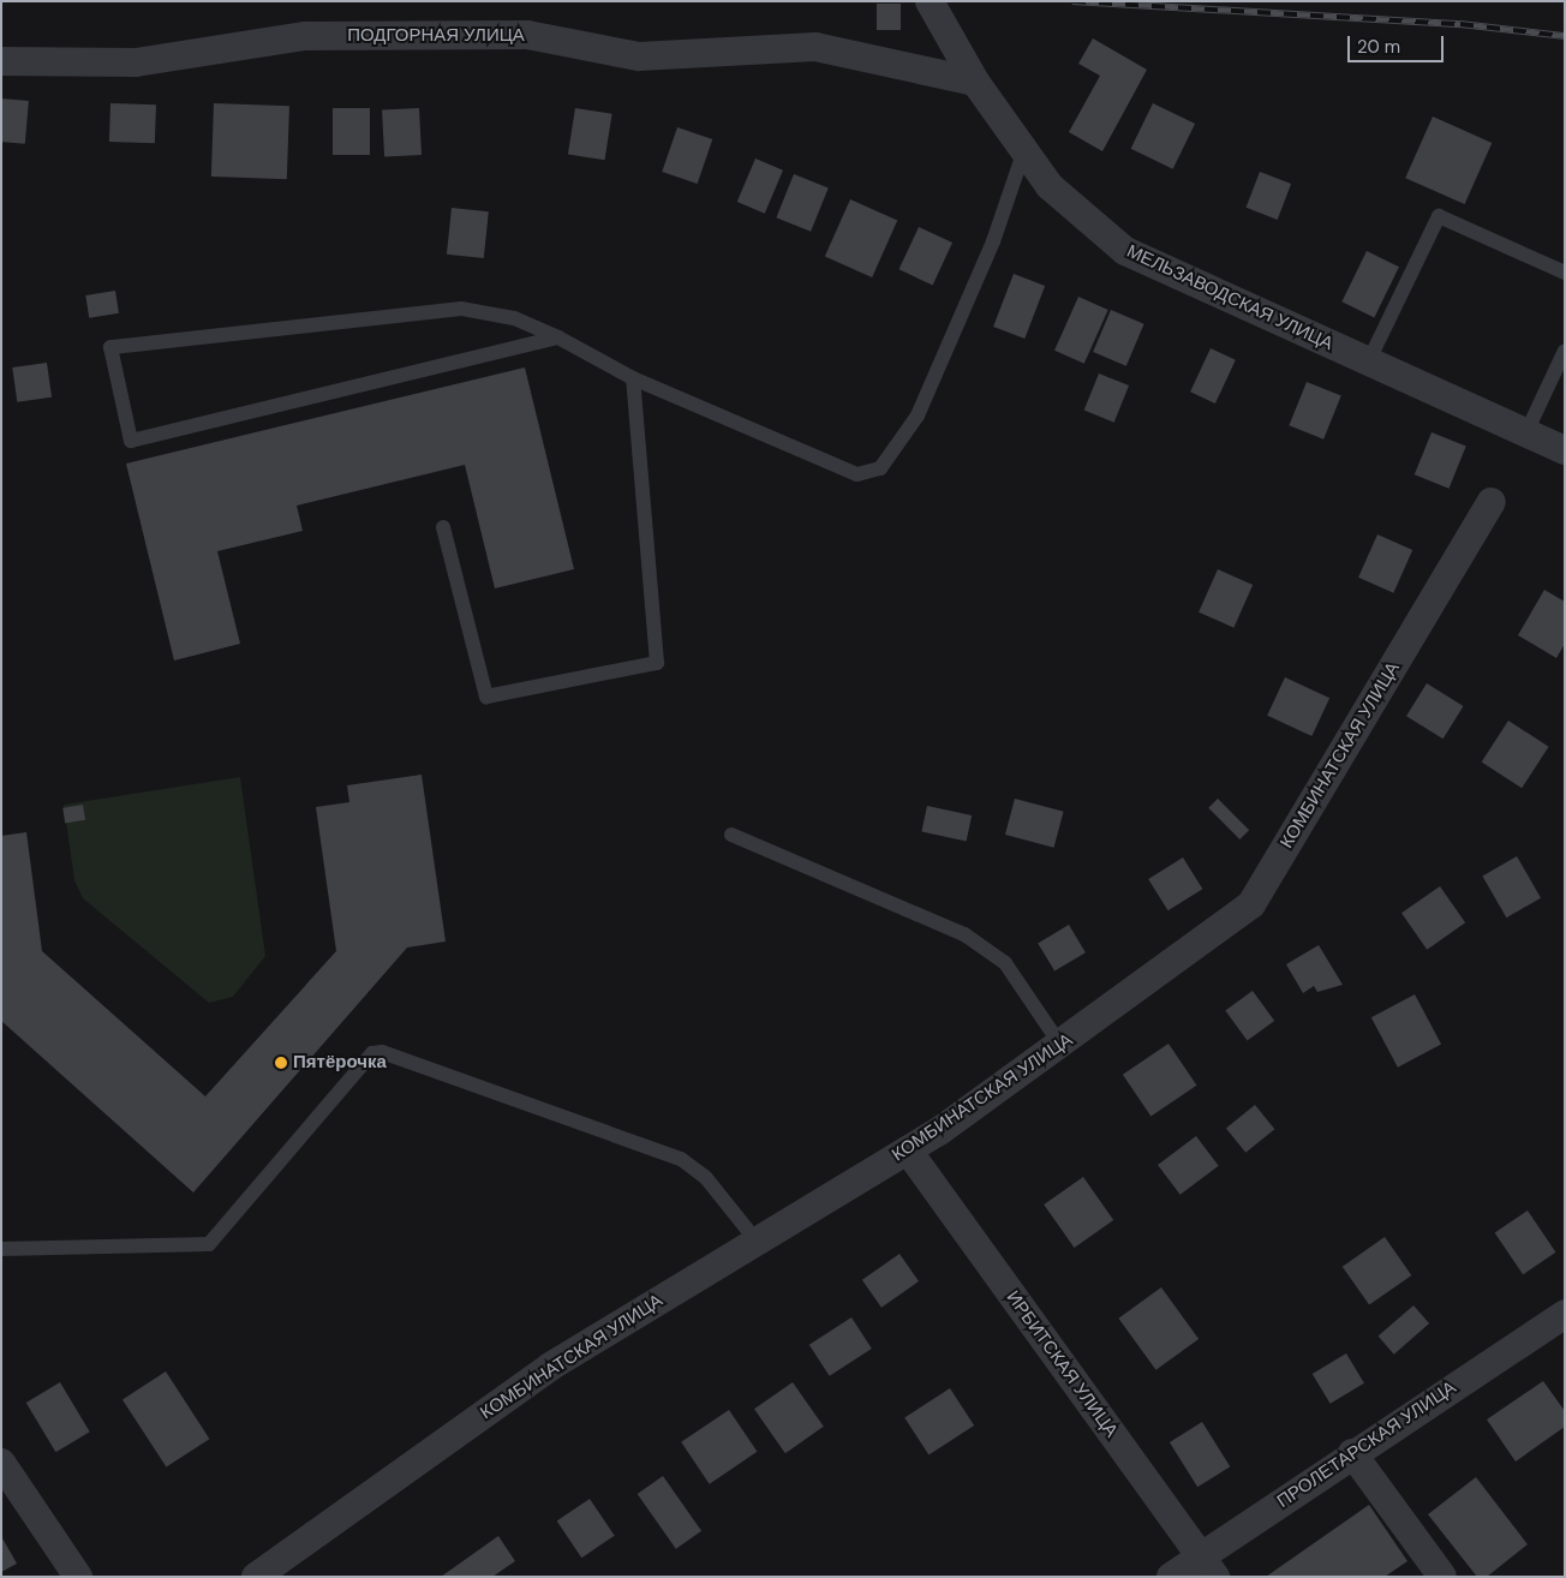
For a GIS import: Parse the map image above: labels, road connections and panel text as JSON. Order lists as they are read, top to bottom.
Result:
{
  "streets": {
    "street": [
      "ПОДГОРНАЯ УЛИЦА",
      "МЕЛЬЗАВОДСКАЯ УЛИЦА",
      "КОМБИНАТСКАЯ УЛИЦА",
      "ИРБИТСКАЯ УЛИЦА",
      "ПРОЛЕТАРСКАЯ УЛИЦА"
    ]
  },
  "crossings": [
    ["ПОДГОРНАЯ УЛИЦА", "МЕЛЬЗАВОДСКАЯ УЛИЦА"],
    ["КОМБИНАТСКАЯ УЛИЦА", "ИРБИТСКАЯ УЛИЦА"],
    ["ИРБИТСКАЯ УЛИЦА", "ПРОЛЕТАРСКАЯ УЛИЦА"]
  ],
  "places": ["Пятёрочка"],
  "scale_bar": "20 m"
}
